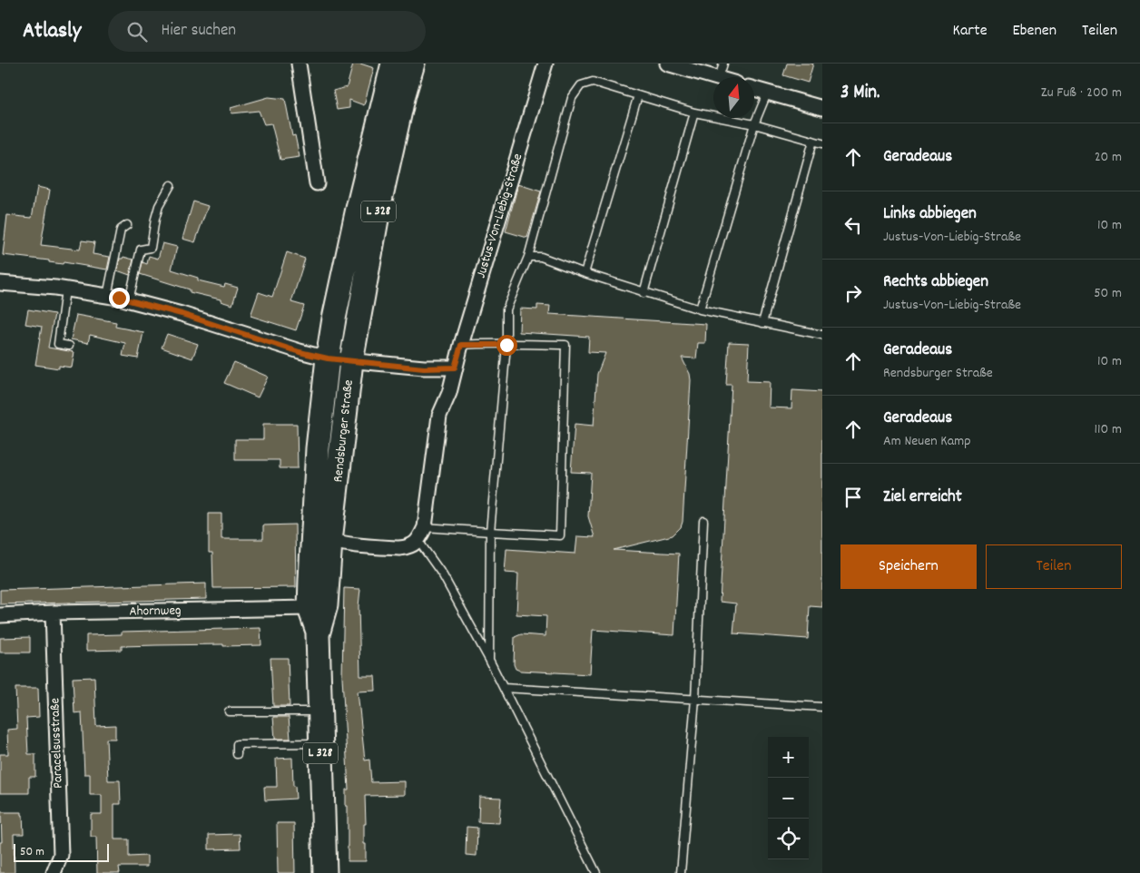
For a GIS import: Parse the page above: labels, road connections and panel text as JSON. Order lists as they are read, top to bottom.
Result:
{
  "streets": {
    "main road": ["L 328", "Rendsburger Straße"],
    "street": ["Justus-Von-Liebig-Straße", "Ahornweg", "Paracelsusstraße"]
  },
  "crossings": [
    ["L 328", "Rendsburger Straße"],
    ["Rendsburger Straße", "Ahornweg"],
    ["Ahornweg", "Paracelsusstraße"]
  ],
  "scale_bar": "50 m",
  "north": "top",
  "page": {
    "header": "Atlasly",
    "search": "Hier suchen",
    "nav": ["Karte", "Ebenen", "Teilen"],
    "heading": ["3 Min.", "Zu Fuß · 200 m"],
    "list": [
      ["Geradeaus", "20 m"],
      ["Links abbiegen", "Justus-Von-Liebig-Straße", "10 m"],
      ["Rechts abbiegen", "Justus-Von-Liebig-Straße", "50 m"],
      ["Geradeaus", "Rendsburger Straße", "10 m"],
      ["Geradeaus", "Am Neuen Kamp", "110 m"],
      "Ziel erreicht"
    ],
    "buttons": ["Speichern", "Teilen"],
    "map_buttons": ["+", "−"],
    "scale": "50 m"
  }
}
